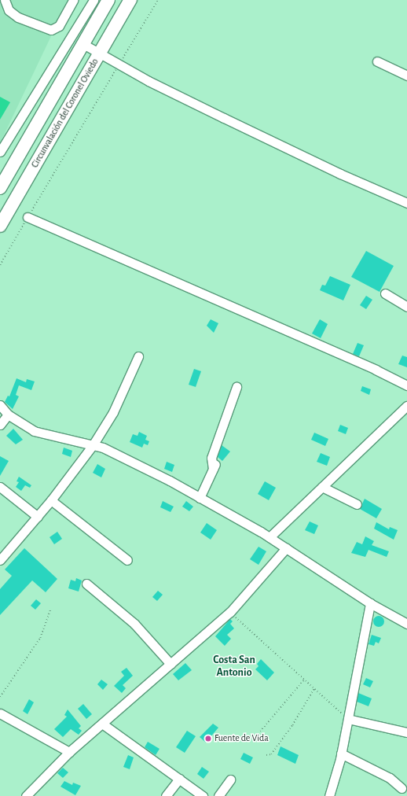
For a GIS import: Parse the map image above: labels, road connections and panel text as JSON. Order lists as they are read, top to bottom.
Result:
{
  "streets": {
    "highway": ["Circunvalación del Coronel Oviedo"]
  },
  "districts": ["Costa San Antonio"],
  "places": ["Fuente de Vida"]
}
